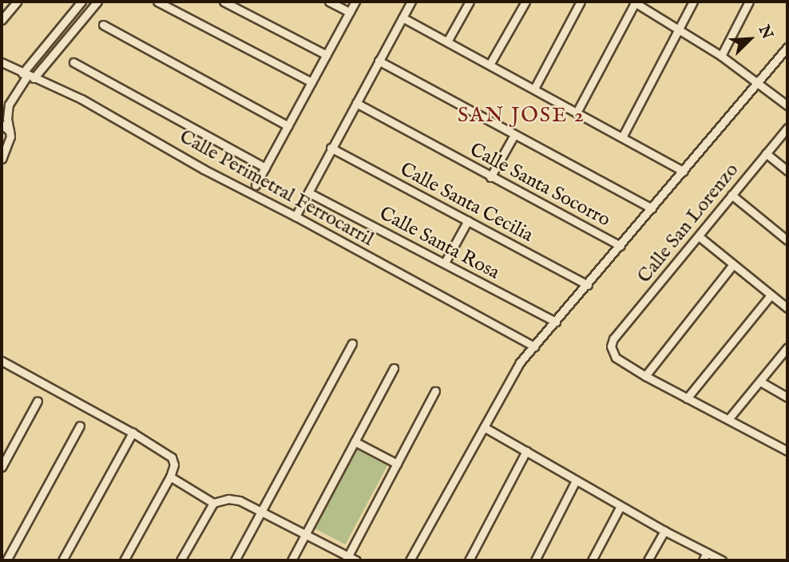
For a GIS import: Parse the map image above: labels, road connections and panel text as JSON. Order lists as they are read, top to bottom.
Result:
{
  "streets": {
    "street": [
      "Calle Santa Socorro",
      "Calle Perimetral Ferrocarril",
      "Calle Santa Cecilia",
      "Calle San Lorenzo",
      "Calle Santa Rosa"
    ]
  },
  "districts": ["SAN JOSE 2"],
  "north": "top right"
}
